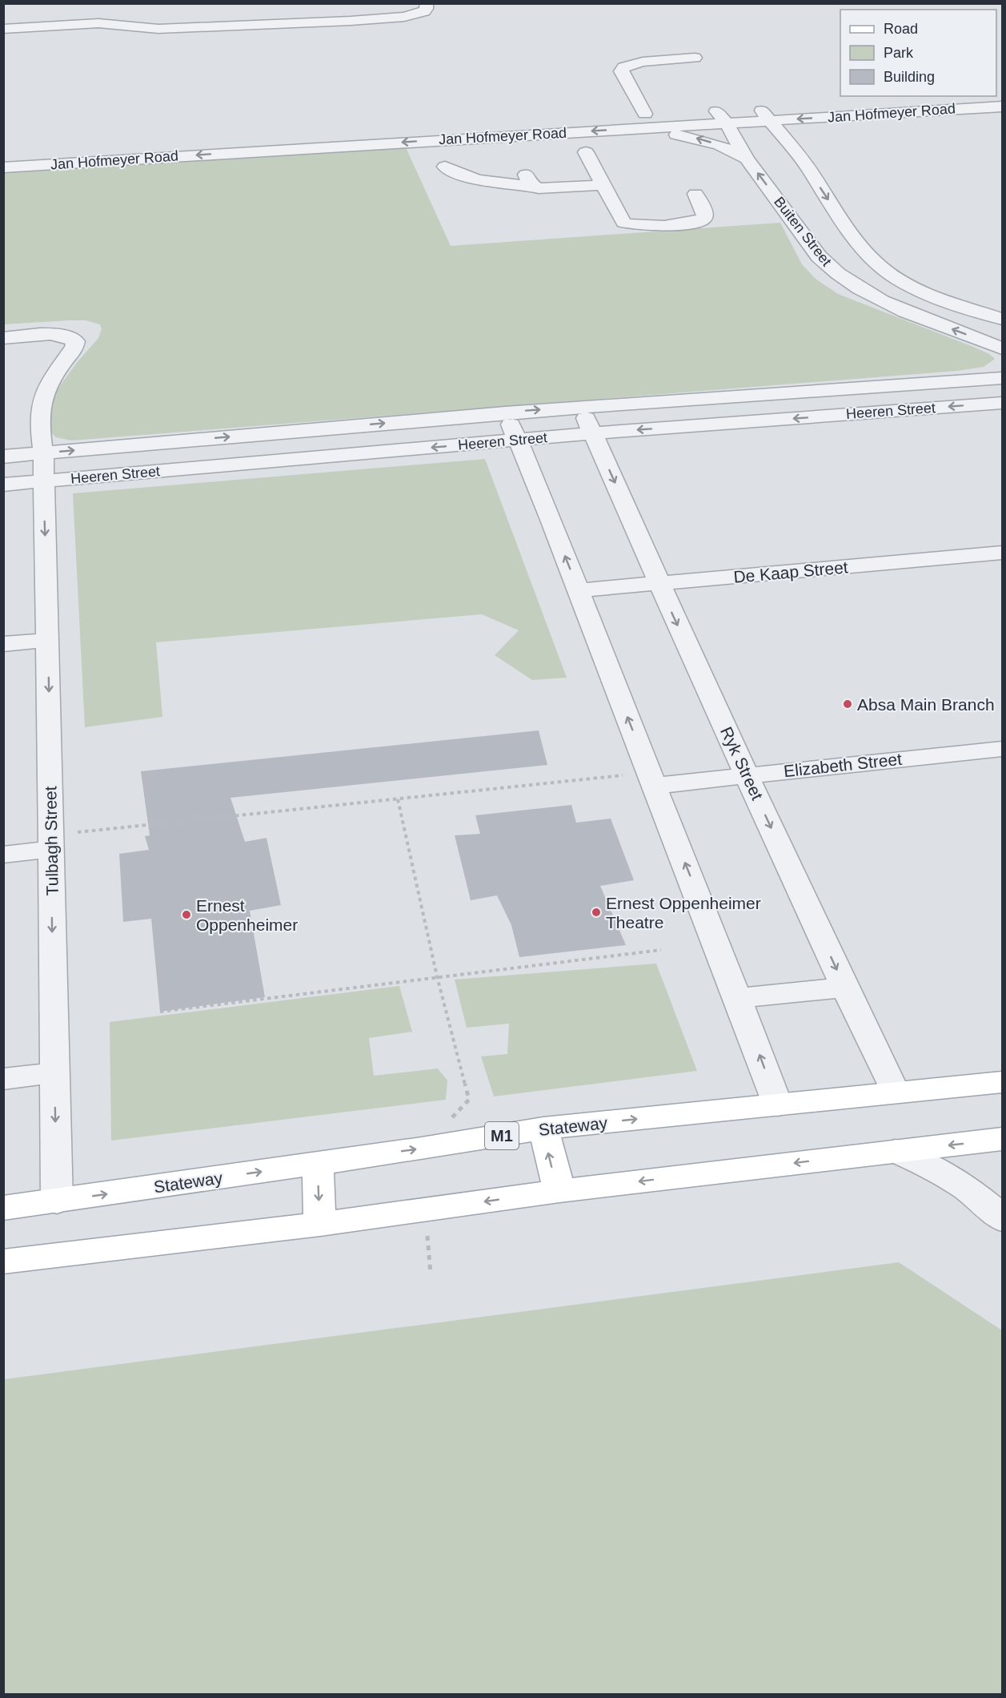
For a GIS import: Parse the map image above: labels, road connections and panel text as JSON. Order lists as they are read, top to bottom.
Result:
{
  "streets": {
    "main road": ["Stateway", "M1"],
    "street": [
      "Jan Hofmeyer Road",
      "Buiten Street",
      "Heeren Street",
      "De Kaap Street",
      "Ryk Street",
      "Elizabeth Street",
      "Tulbagh Street"
    ]
  },
  "crossings": [
    ["Jan Hofmeyer Road", "Buiten Street"],
    ["Heeren Street", "Ryk Street"],
    ["Heeren Street", "Tulbagh Street"],
    ["De Kaap Street", "Ryk Street"],
    ["Ryk Street", "Elizabeth Street"],
    ["Ryk Street", "Stateway"],
    ["Tulbagh Street", "Stateway"]
  ],
  "one_way": ["Tulbagh Street"],
  "places": ["Absa Main Branch", "Ernest Oppenheimer Theatre", "Ernest Oppenheimer"],
  "legend": ["Road", "Park", "Building"]
}
